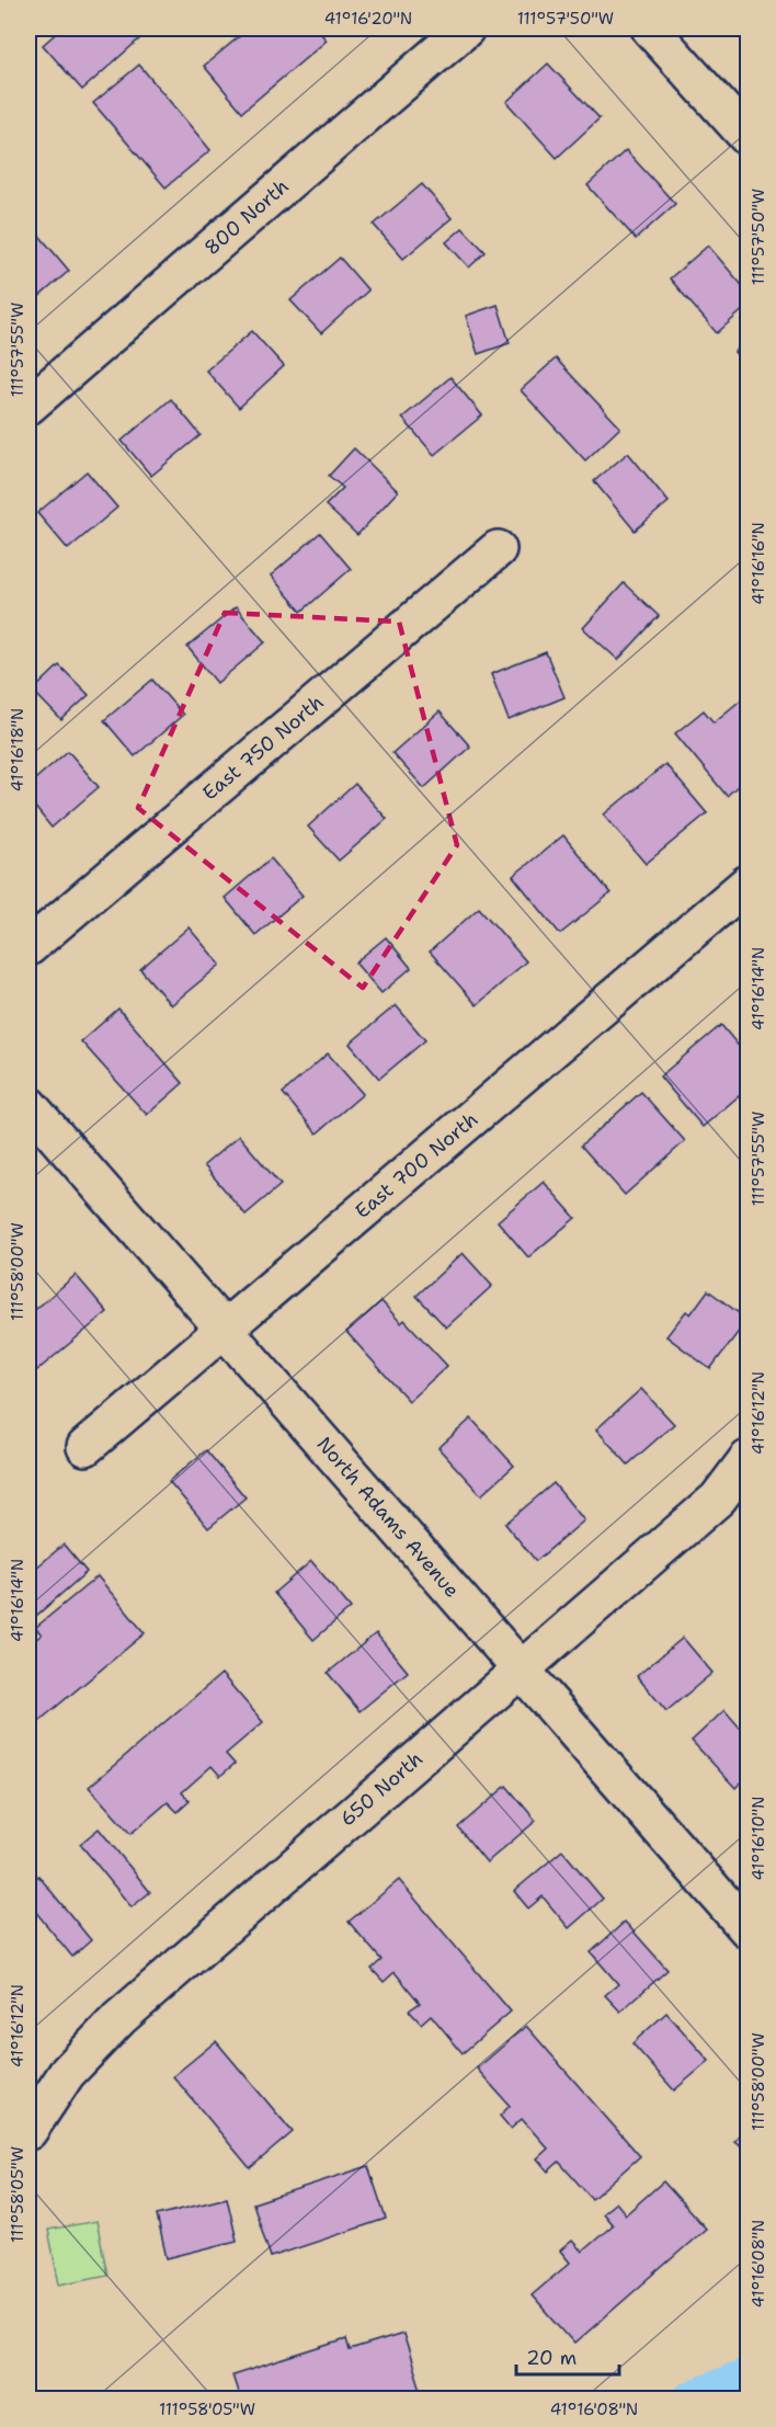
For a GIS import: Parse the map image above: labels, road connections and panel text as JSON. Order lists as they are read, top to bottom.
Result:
{
  "streets": {
    "street": [
      "800 North",
      "East 750 North",
      "East 700 North",
      "North Adams Avenue",
      "650 North"
    ]
  },
  "crossings": [
    ["East 700 North", "North Adams Avenue"],
    ["North Adams Avenue", "650 North"]
  ],
  "scale_bar": "20 m",
  "coordinates": [
    "41°16'20\"N",
    "111°57'50\"W",
    "111°57'55\"W",
    "41°16'16\"N",
    "41°16'18\"N",
    "41°16'14\"N",
    "111°58'00\"W",
    "41°16'12\"N",
    "41°16'10\"N",
    "111°58'05\"W",
    "41°16'08\"N"
  ]
}
